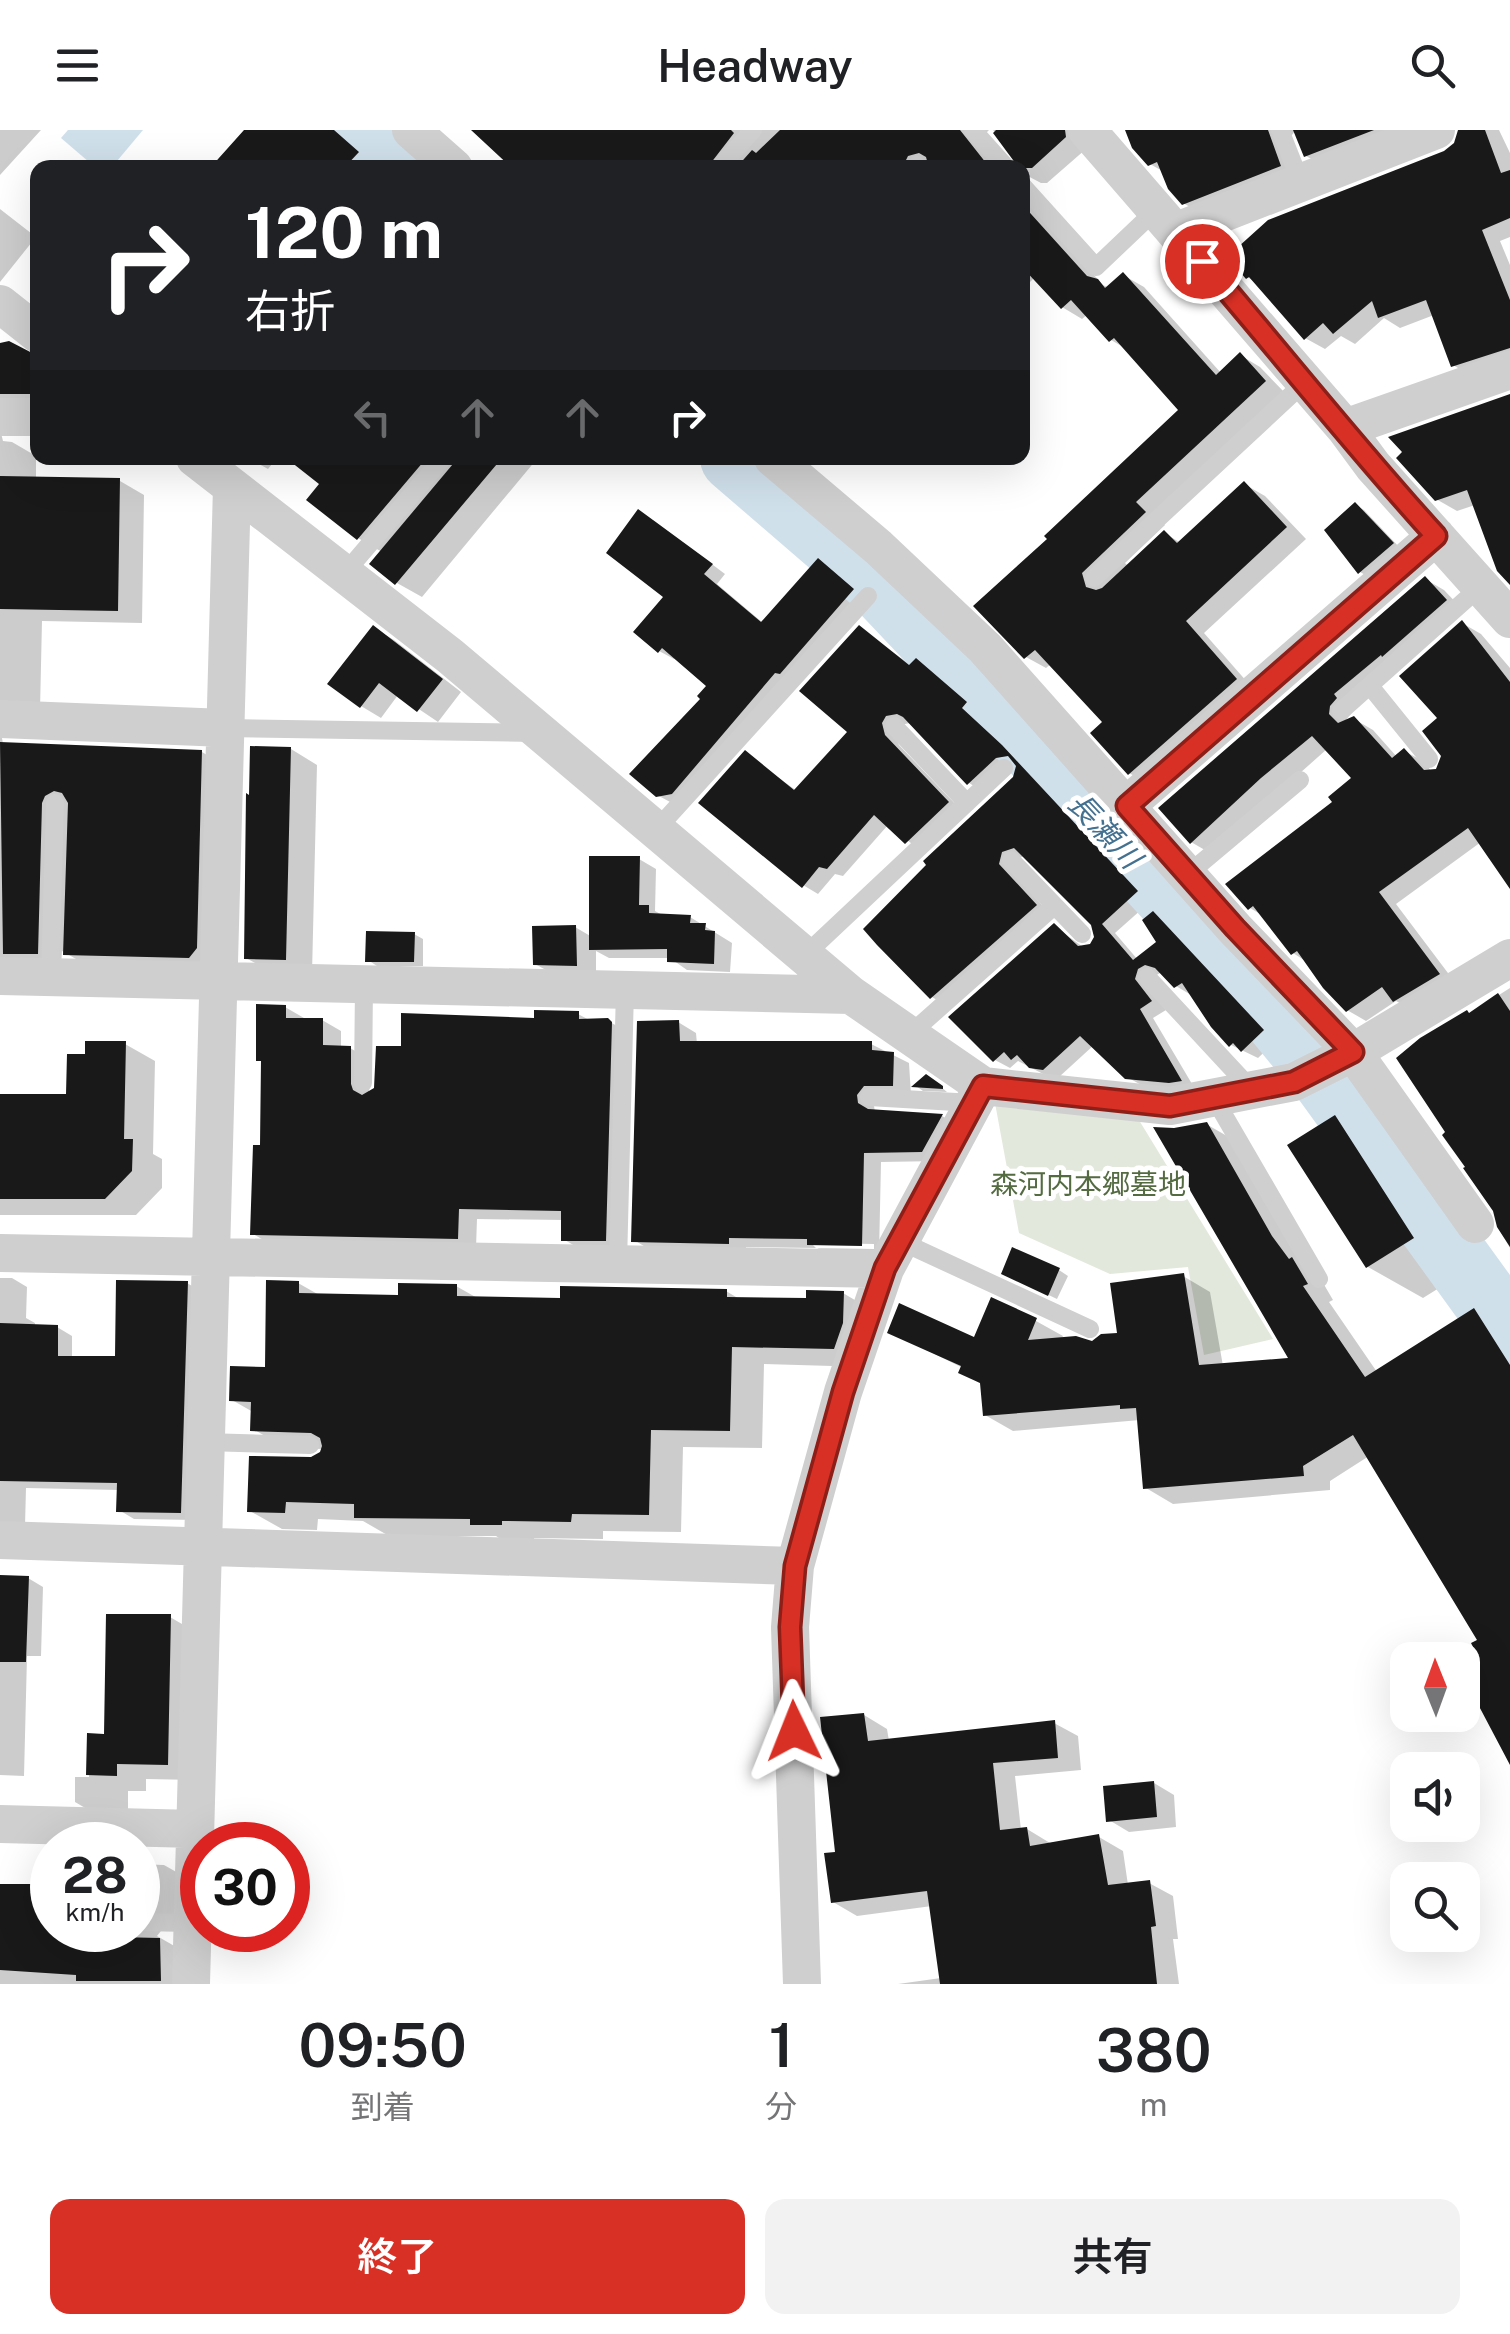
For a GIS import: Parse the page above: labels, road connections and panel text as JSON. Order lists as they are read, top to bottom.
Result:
{
  "water": ["長瀬川"],
  "parks": ["森河内本郷墓地"],
  "north": "top",
  "page": {
    "header": "Headway",
    "turn": ["120 m", "右折"],
    "speed": "28 km/h",
    "limit": "30",
    "eta": [
      "09:50",
      "到着",
      "1",
      "分",
      "380",
      "m"
    ],
    "buttons": ["終了", "共有"]
  }
}
